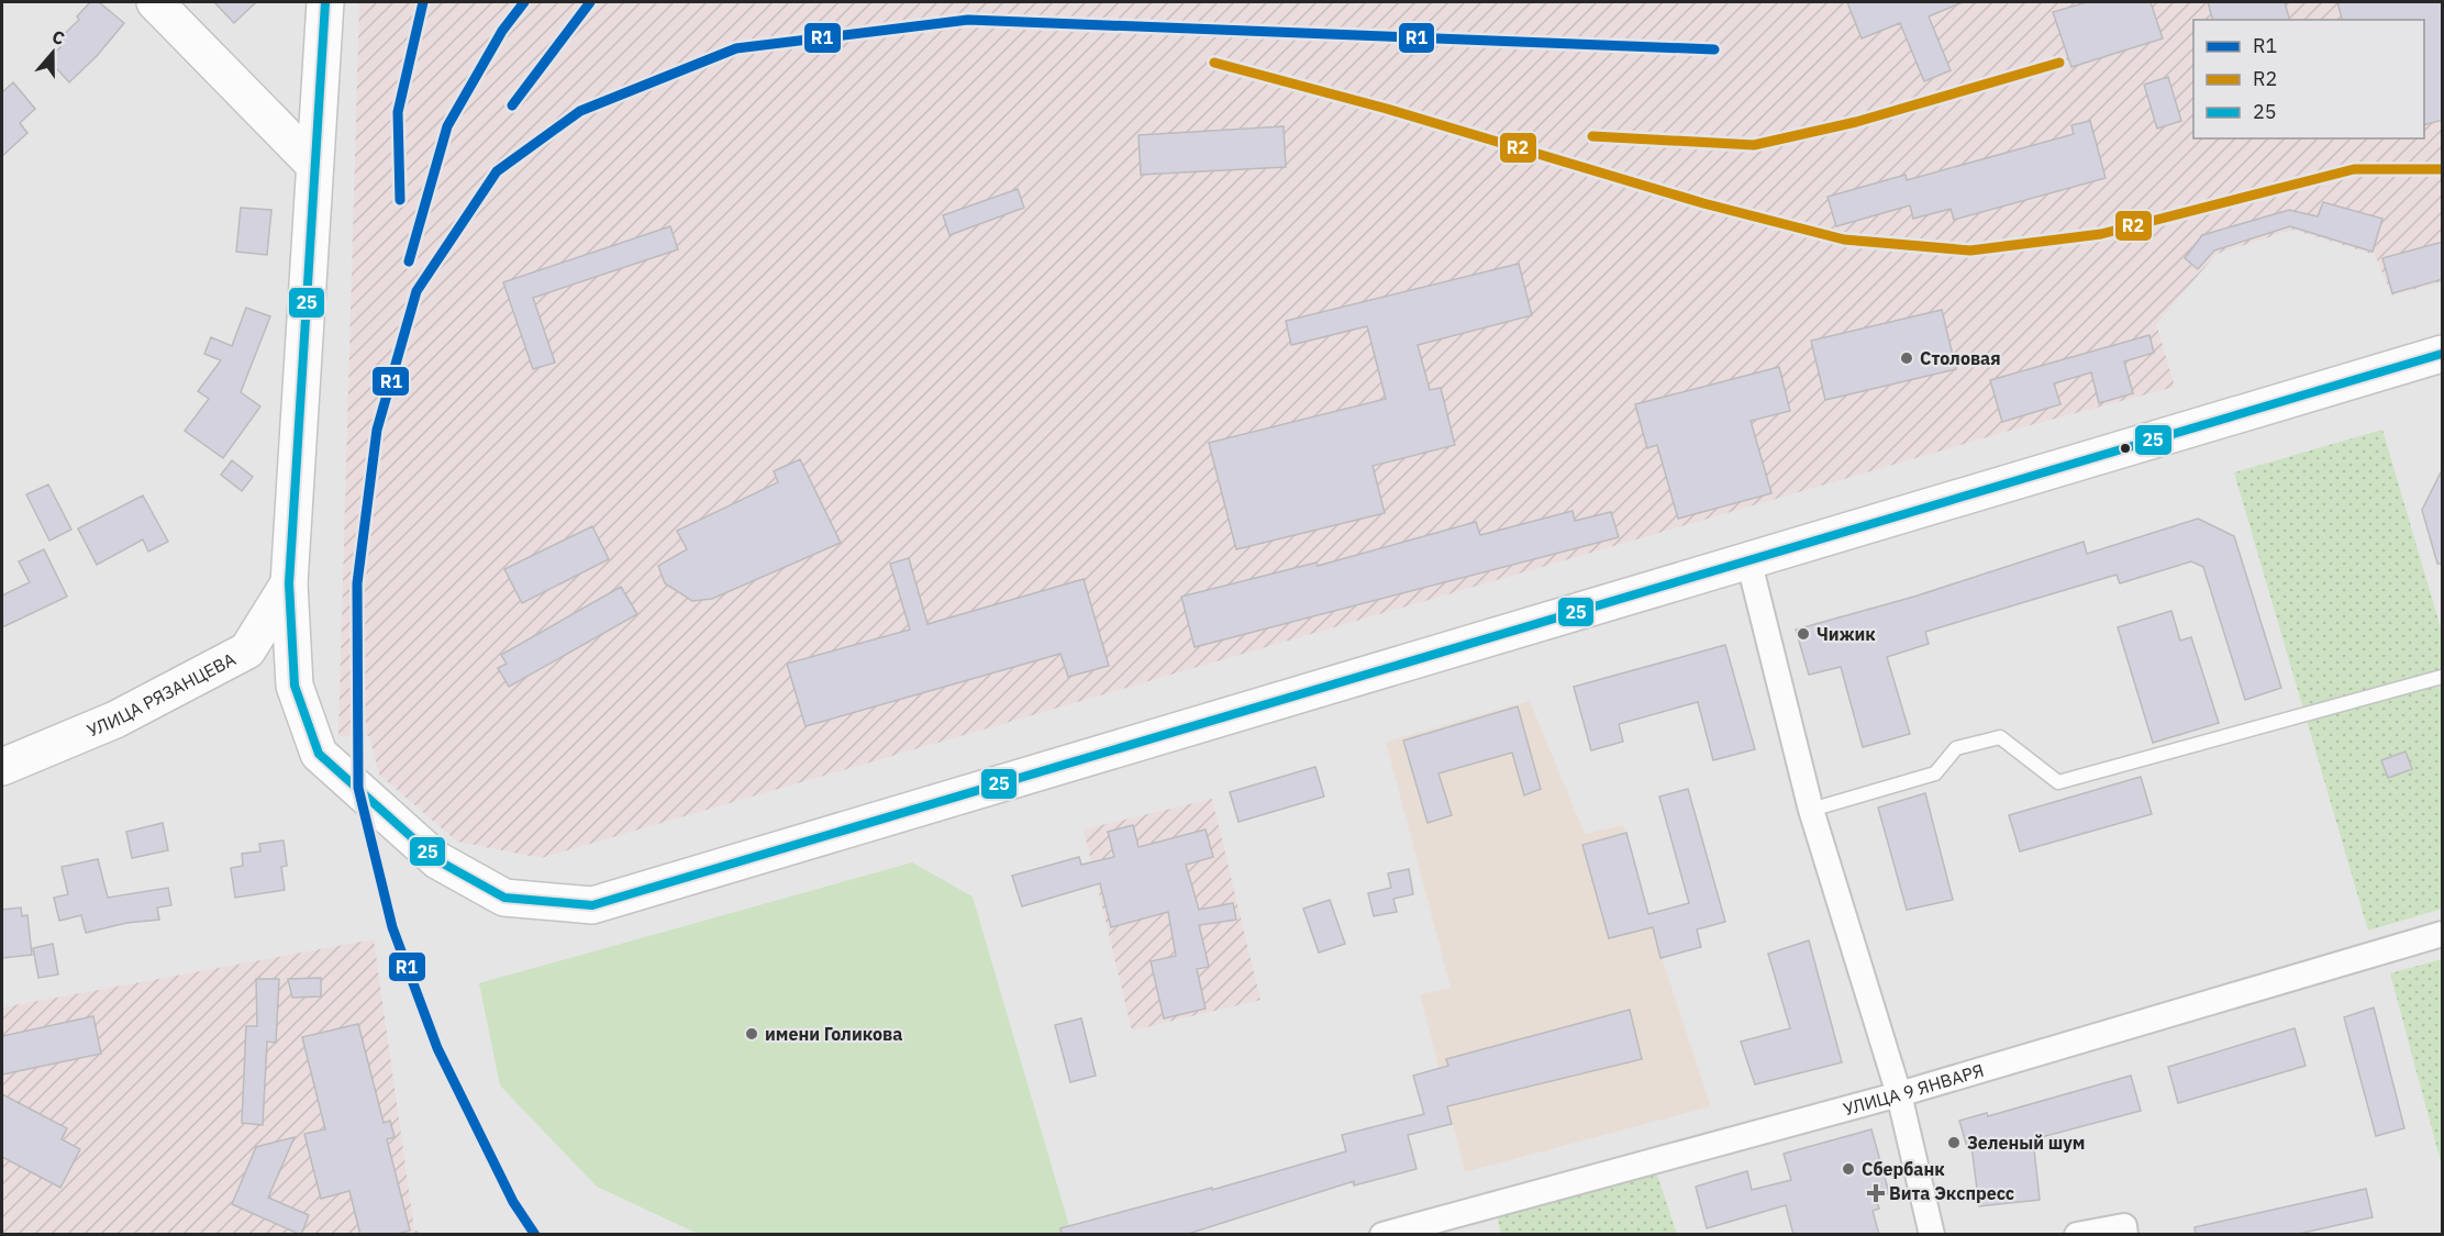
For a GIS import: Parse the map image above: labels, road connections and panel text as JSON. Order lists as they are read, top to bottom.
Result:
{
  "streets": {
    "street": ["УЛИЦА РЯЗАНЦЕВА", "УЛИЦА 9 ЯНВАРЯ"]
  },
  "places": {
    "other": [
      "Столовая",
      "Чижик",
      "имени Голикова",
      "Зеленый шум",
      "Сбербанк"
    ],
    "health": ["Вита Экспресс"]
  },
  "lines": ["transit line R1", "transit line 25", "transit line R2"],
  "legend": ["R1", "R2", "25"],
  "north": "top"
}
